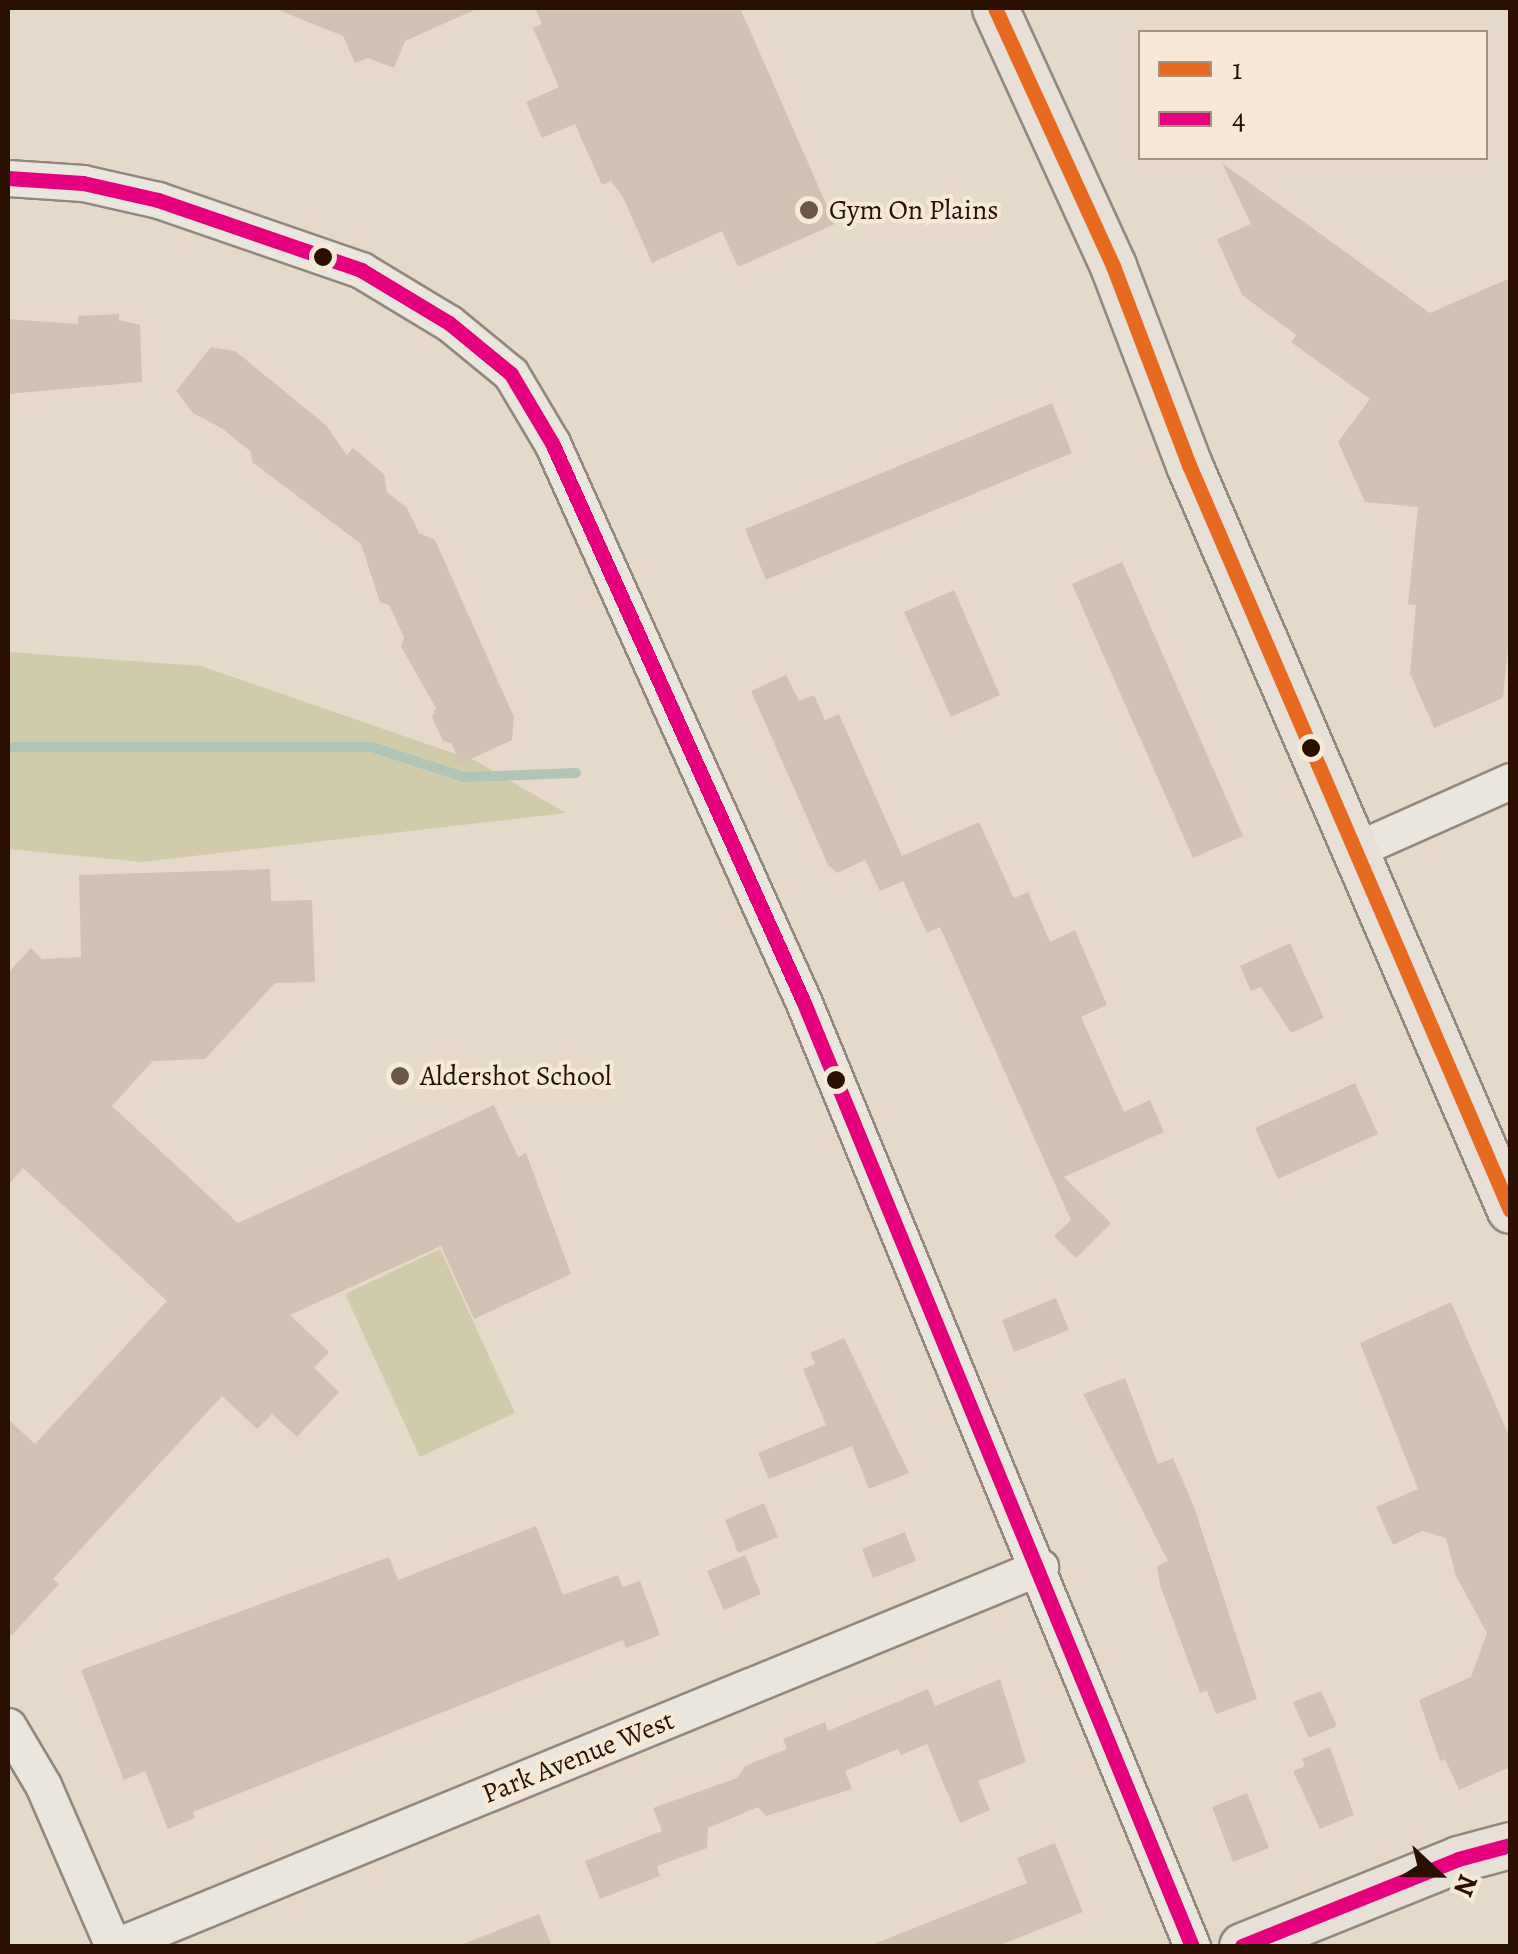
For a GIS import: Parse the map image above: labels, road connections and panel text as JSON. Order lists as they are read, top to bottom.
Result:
{
  "streets": {
    "street": ["Park Avenue West"]
  },
  "places": ["Gym On Plains", "Aldershot School"],
  "lines": ["transit line 1", "transit line 4"],
  "legend": ["1", "4"],
  "north": "right"
}
